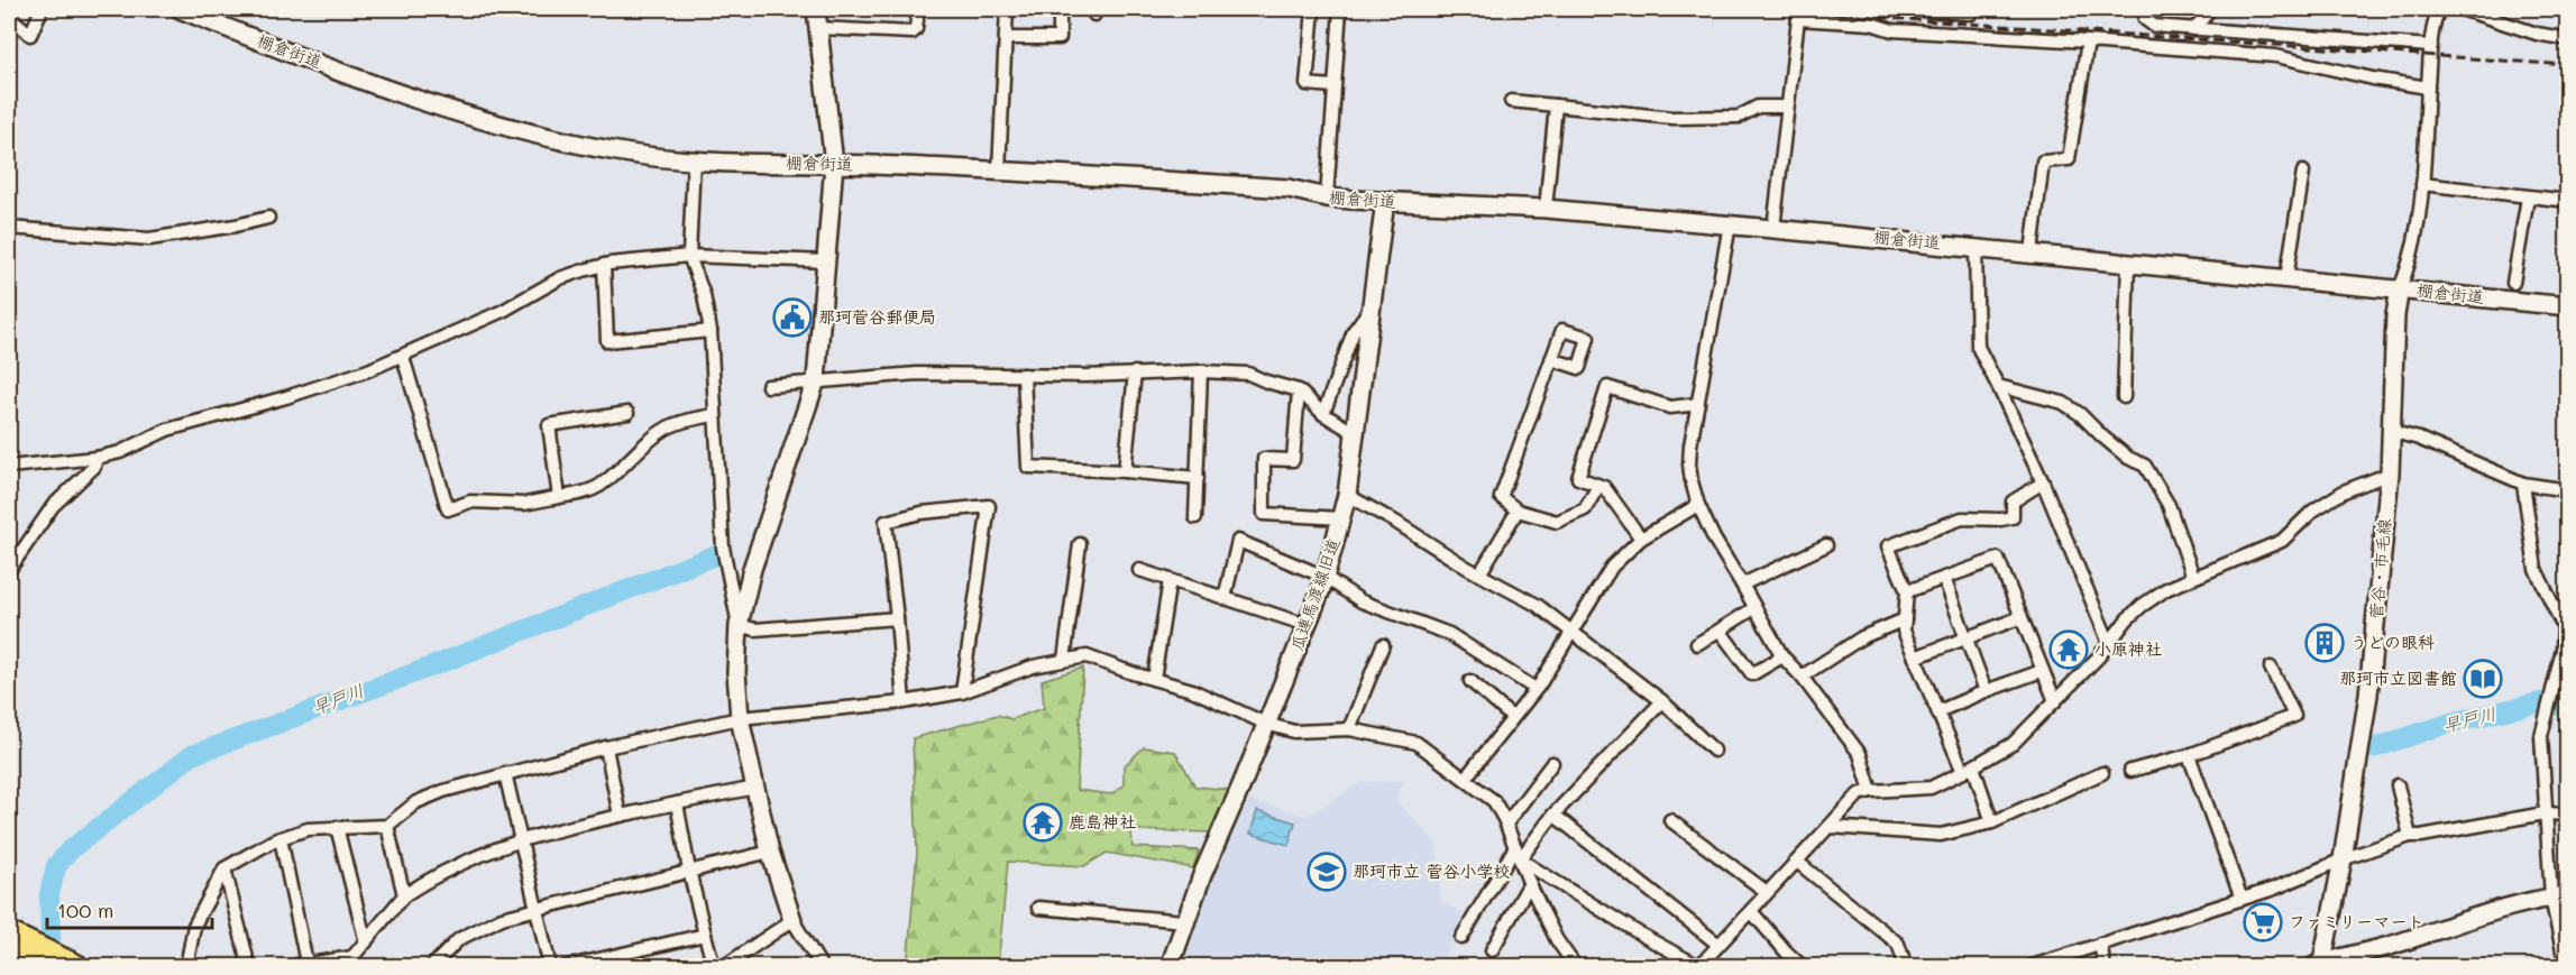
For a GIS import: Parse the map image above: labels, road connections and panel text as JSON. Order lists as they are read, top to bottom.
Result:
{
  "streets": {
    "street": ["棚倉街道", "菅谷・市毛線", "瓜連馬渡線旧道"]
  },
  "crossings": [
    ["棚倉街道", "菅谷・市毛線"],
    ["棚倉街道", "瓜連馬渡線旧道"]
  ],
  "water": ["早戸川"],
  "places": {
    "public building": ["那珂菅谷郵便局"],
    "building": ["うどの眼科"],
    "temple": ["小原神社", "鹿島神社"],
    "library": ["那珂市立図書館"],
    "school or university": ["那珂市立 菅谷小学校"],
    "supermarket": ["ファミリーマート"]
  },
  "scale_bar": "100 m"
}
